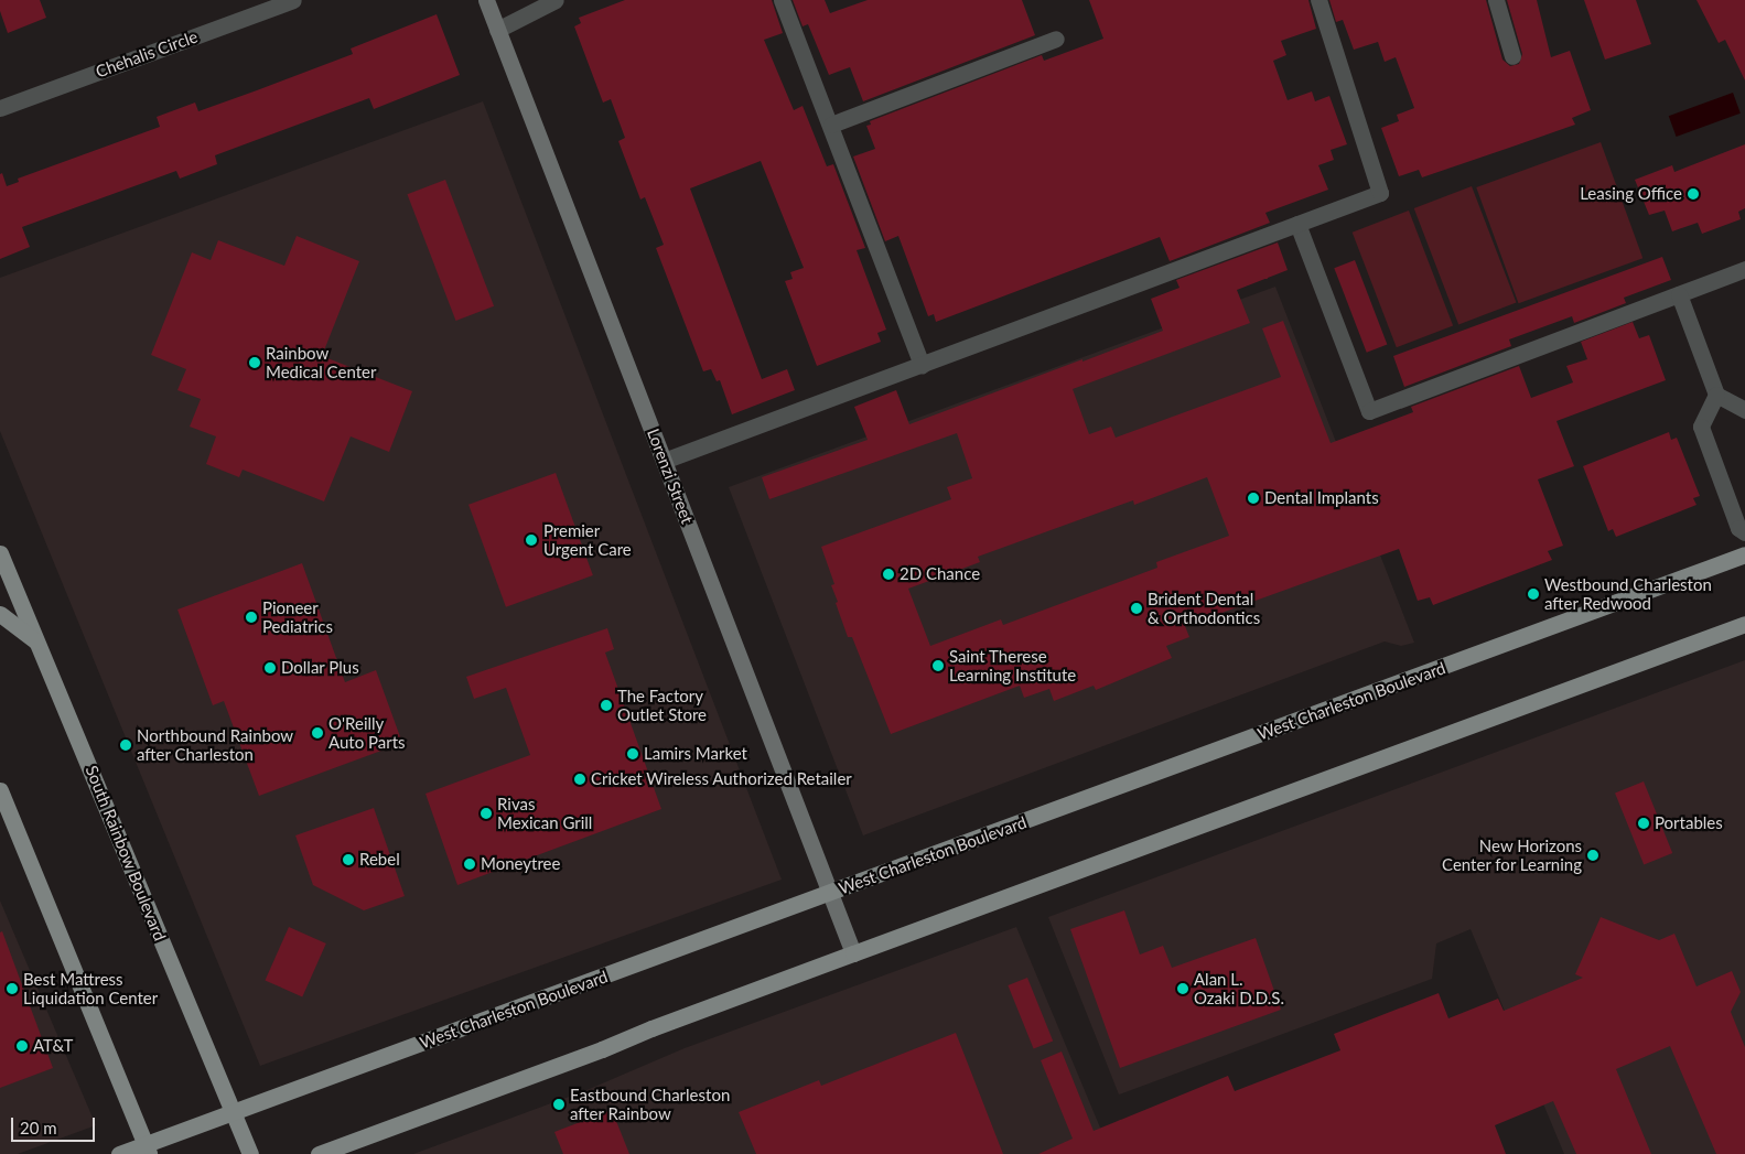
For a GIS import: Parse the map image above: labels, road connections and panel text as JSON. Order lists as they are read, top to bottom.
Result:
{
  "streets": {
    "main road": ["West Charleston Boulevard", "South Rainbow Boulevard"],
    "street": ["Chehalis Circle", "Lorenzi Street"]
  },
  "crossings": [
    ["Lorenzi Street", "West Charleston Boulevard"],
    ["West Charleston Boulevard", "South Rainbow Boulevard"]
  ],
  "places": [
    "Leasing Office",
    "Rainbow Medical Center",
    "Dental Implants",
    "Premier Urgent Care",
    "2D Chance",
    "Westbound Charleston after Redwood",
    "Brident Dental & Orthodontics",
    "Pioneer Pediatrics",
    "Saint Therese Learning Institute",
    "Dollar Plus",
    "The Factory Outlet Store",
    "O'Reilly Auto Parts",
    "Northbound Rainbow after Charleston",
    "Lamirs Market",
    "Cricket Wireless Authorized Retailer",
    "Rivas Mexican Grill",
    "Portables",
    "New Horizons Center for Learning",
    "Rebel",
    "Moneytree",
    "Best Mattress Liquidation Center",
    "Alan L. Ozaki D.D.S.",
    "AT&T",
    "Eastbound Charleston after Rainbow"
  ],
  "scale_bar": "20 m"
}
